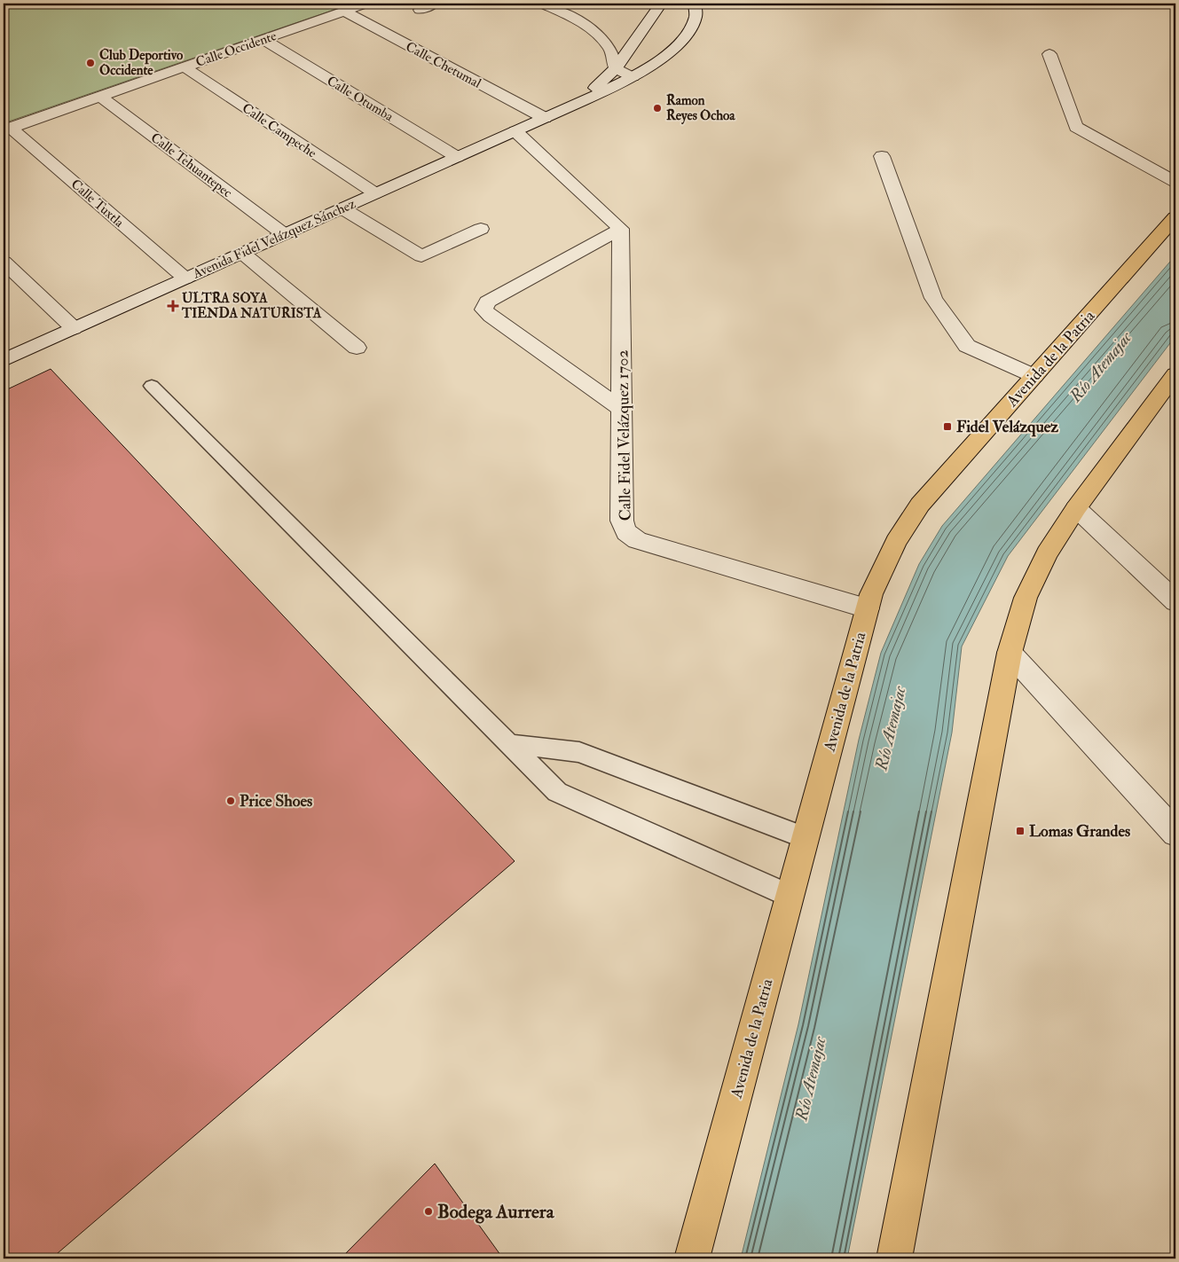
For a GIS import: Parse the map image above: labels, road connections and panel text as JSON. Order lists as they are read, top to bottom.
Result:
{
  "streets": {
    "main road": ["Avenida de la Patria"],
    "street": [
      "Calle Occidente",
      "Calle Chetumal",
      "Calle Otumba",
      "Calle Campeche",
      "Calle Tehuantepec",
      "Calle Tuxtla",
      "Avenida Fidel Velázquez Sánchez",
      "Calle Fidel Velázquez 1702"
    ]
  },
  "crossings": [
    ["Calle Occidente", "Calle Chetumal"],
    ["Calle Occidente", "Calle Otumba"],
    ["Calle Occidente", "Calle Campeche"],
    ["Calle Occidente", "Calle Tehuantepec"],
    ["Calle Occidente", "Calle Tuxtla"],
    ["Calle Chetumal", "Avenida Fidel Velázquez Sánchez"],
    ["Calle Otumba", "Avenida Fidel Velázquez Sánchez"],
    ["Calle Campeche", "Avenida Fidel Velázquez Sánchez"],
    ["Calle Tehuantepec", "Avenida Fidel Velázquez Sánchez"],
    ["Calle Tuxtla", "Avenida Fidel Velázquez Sánchez"],
    ["Avenida de la Patria", "Calle Fidel Velázquez 1702"]
  ],
  "water": ["Río Atemajac"],
  "places": {
    "other": [
      "Club Deportivo Occidente",
      "Ramon Reyes Ochoa",
      "Price Shoes",
      "Bodega Aurrera"
    ],
    "health": ["ULTRA SOYA TIENDA NATURISTA"],
    "transit": ["Fidel Velázquez", "Lomas Grandes"]
  }
}
